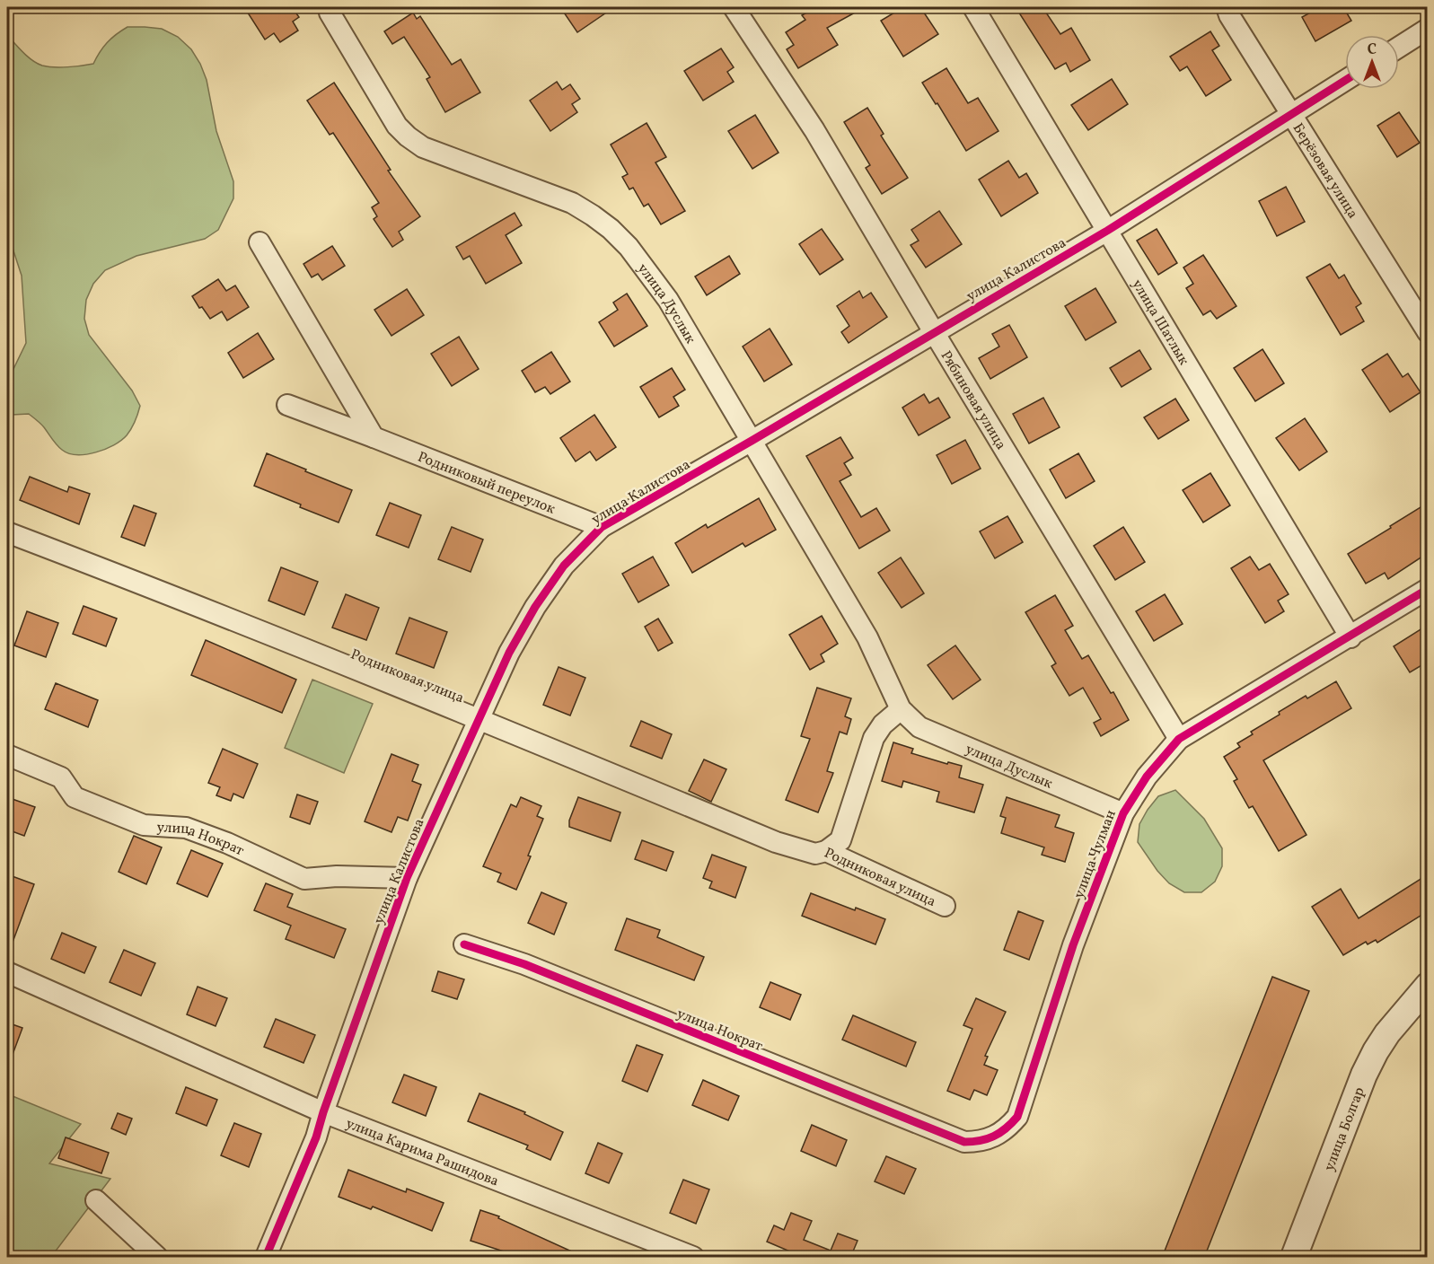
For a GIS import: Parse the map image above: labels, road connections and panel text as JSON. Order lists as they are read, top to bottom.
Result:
{
  "streets": {
    "street": [
      "Берёзовая улица",
      "улица Калистова",
      "улица Дуслык",
      "улица Шатлык",
      "Рябиновая улица",
      "Родниковый переулок",
      "Родниковая улица",
      "улица Нократ",
      "улица Чулман",
      "улица Болгар",
      "улица Карима Рашидова"
    ]
  },
  "crossings": [
    ["Берёзовая улица", "улица Калистова"],
    ["улица Калистова", "улица Дуслык"],
    ["улица Калистова", "улица Шатлык"],
    ["улица Калистова", "Рябиновая улица"],
    ["улица Калистова", "Родниковый переулок"],
    ["улица Калистова", "Родниковая улица"],
    ["улица Калистова", "улица Нократ"],
    ["улица Калистова", "улица Карима Рашидова"],
    ["улица Дуслык", "улица Чулман"],
    ["улица Шатлык", "улица Чулман"],
    ["Рябиновая улица", "улица Чулман"],
    ["улица Нократ", "улица Чулман"]
  ],
  "north": "top"
}
